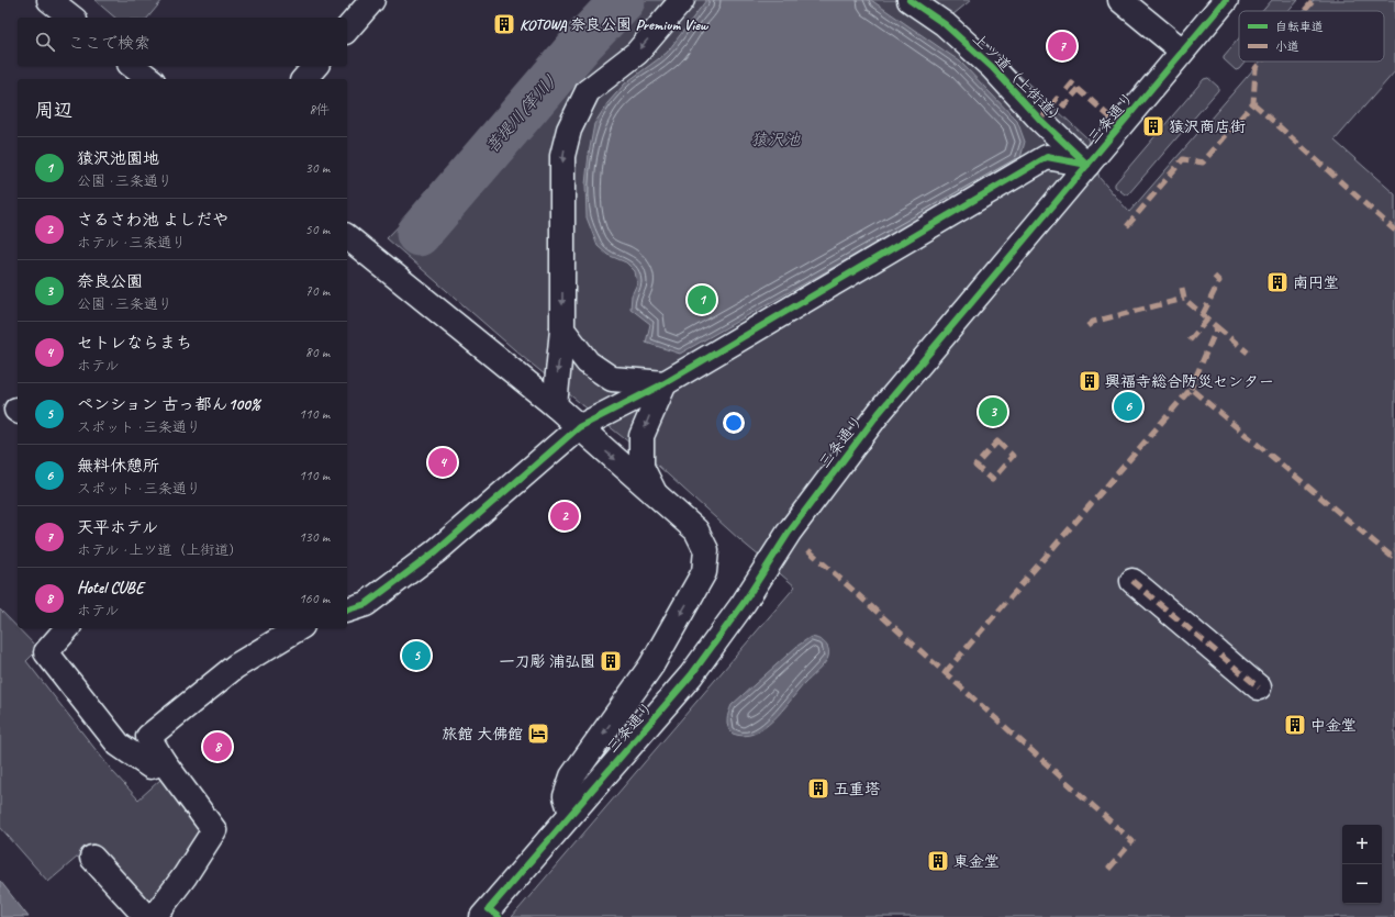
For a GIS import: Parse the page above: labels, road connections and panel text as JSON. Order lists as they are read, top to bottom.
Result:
{
  "streets": {
    "street": ["上ツ道（上街道）", "三条通り"]
  },
  "crossings": [
    ["上ツ道（上街道）", "三条通り"]
  ],
  "water": ["菩提川(率川)", "猿沢池"],
  "places": {
    "building": [
      "KOTOWA 奈良公園 Premium View",
      "猿沢商店街",
      "南円堂",
      "興福寺総合防災センター",
      "一刀彫 浦弘園",
      "中金堂",
      "五重塔",
      "東金堂"
    ],
    "hotel": ["旅館 大佛館"]
  },
  "legend": ["自転車道", "小道"],
  "page": {
    "search": "ここで検索",
    "pins": [
      "7",
      "1",
      "6",
      "3",
      "4",
      "2",
      "5",
      "8"
    ],
    "heading": ["周辺", "8件"],
    "list": [
      {
        "mark": "1",
        "name": "猿沢池園地",
        "note": "公園 · 三条通り",
        "value": "30 m"
      },
      {
        "mark": "2",
        "name": "さるさわ池 よしだや",
        "note": "ホテル · 三条通り",
        "value": "50 m"
      },
      {
        "mark": "3",
        "name": "奈良公園",
        "note": "公園 · 三条通り",
        "value": "70 m"
      },
      {
        "mark": "4",
        "name": "セトレならまち",
        "note": "ホテル",
        "value": "80 m"
      },
      {
        "mark": "5",
        "name": "ペンション 古っ都ん100%",
        "note": "スポット · 三条通り",
        "value": "110 m"
      },
      {
        "mark": "6",
        "name": "無料休憩所",
        "note": "スポット · 三条通り",
        "value": "110 m"
      },
      {
        "mark": "7",
        "name": "天平ホテル",
        "note": "ホテル · 上ツ道（上街道）",
        "value": "130 m"
      },
      {
        "mark": "8",
        "name": "Hotel CUBE",
        "note": "ホテル",
        "value": "160 m"
      }
    ],
    "map_buttons": ["+", "−"]
  }
}
